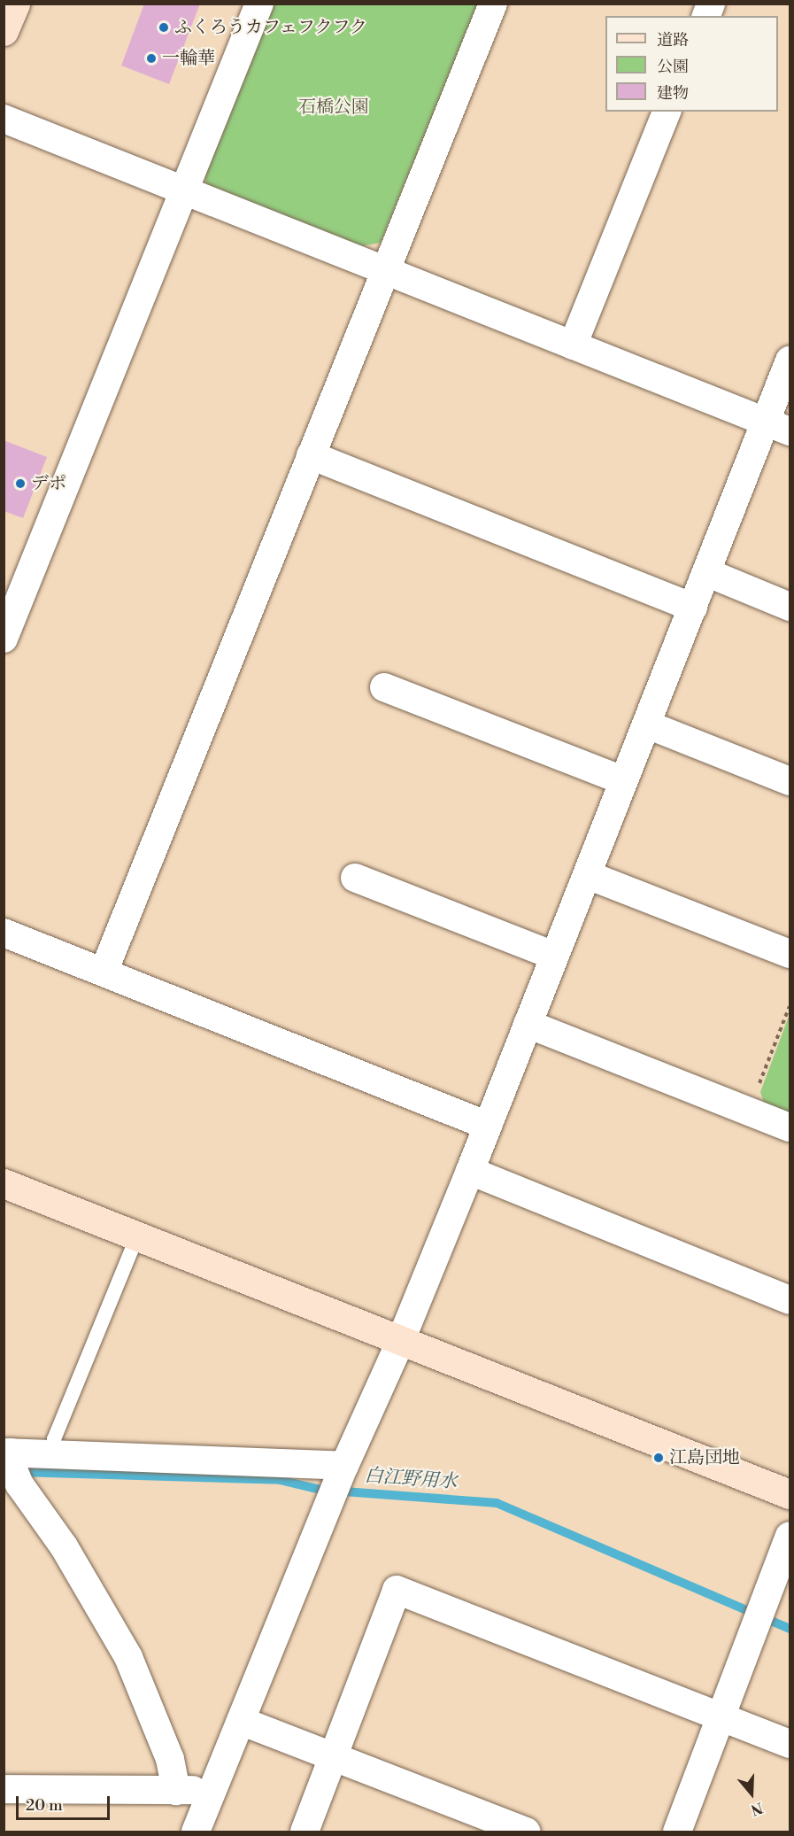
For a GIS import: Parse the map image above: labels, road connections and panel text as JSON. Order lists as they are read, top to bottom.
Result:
{
  "water": ["白江野用水"],
  "parks": ["石橋公園"],
  "places": [
    "ふくろうカフェフクフク",
    "一輪華",
    "デポ",
    "江島団地"
  ],
  "legend": ["道路", "公園", "建物"],
  "scale_bar": "20 m",
  "north": "bottom"
}
